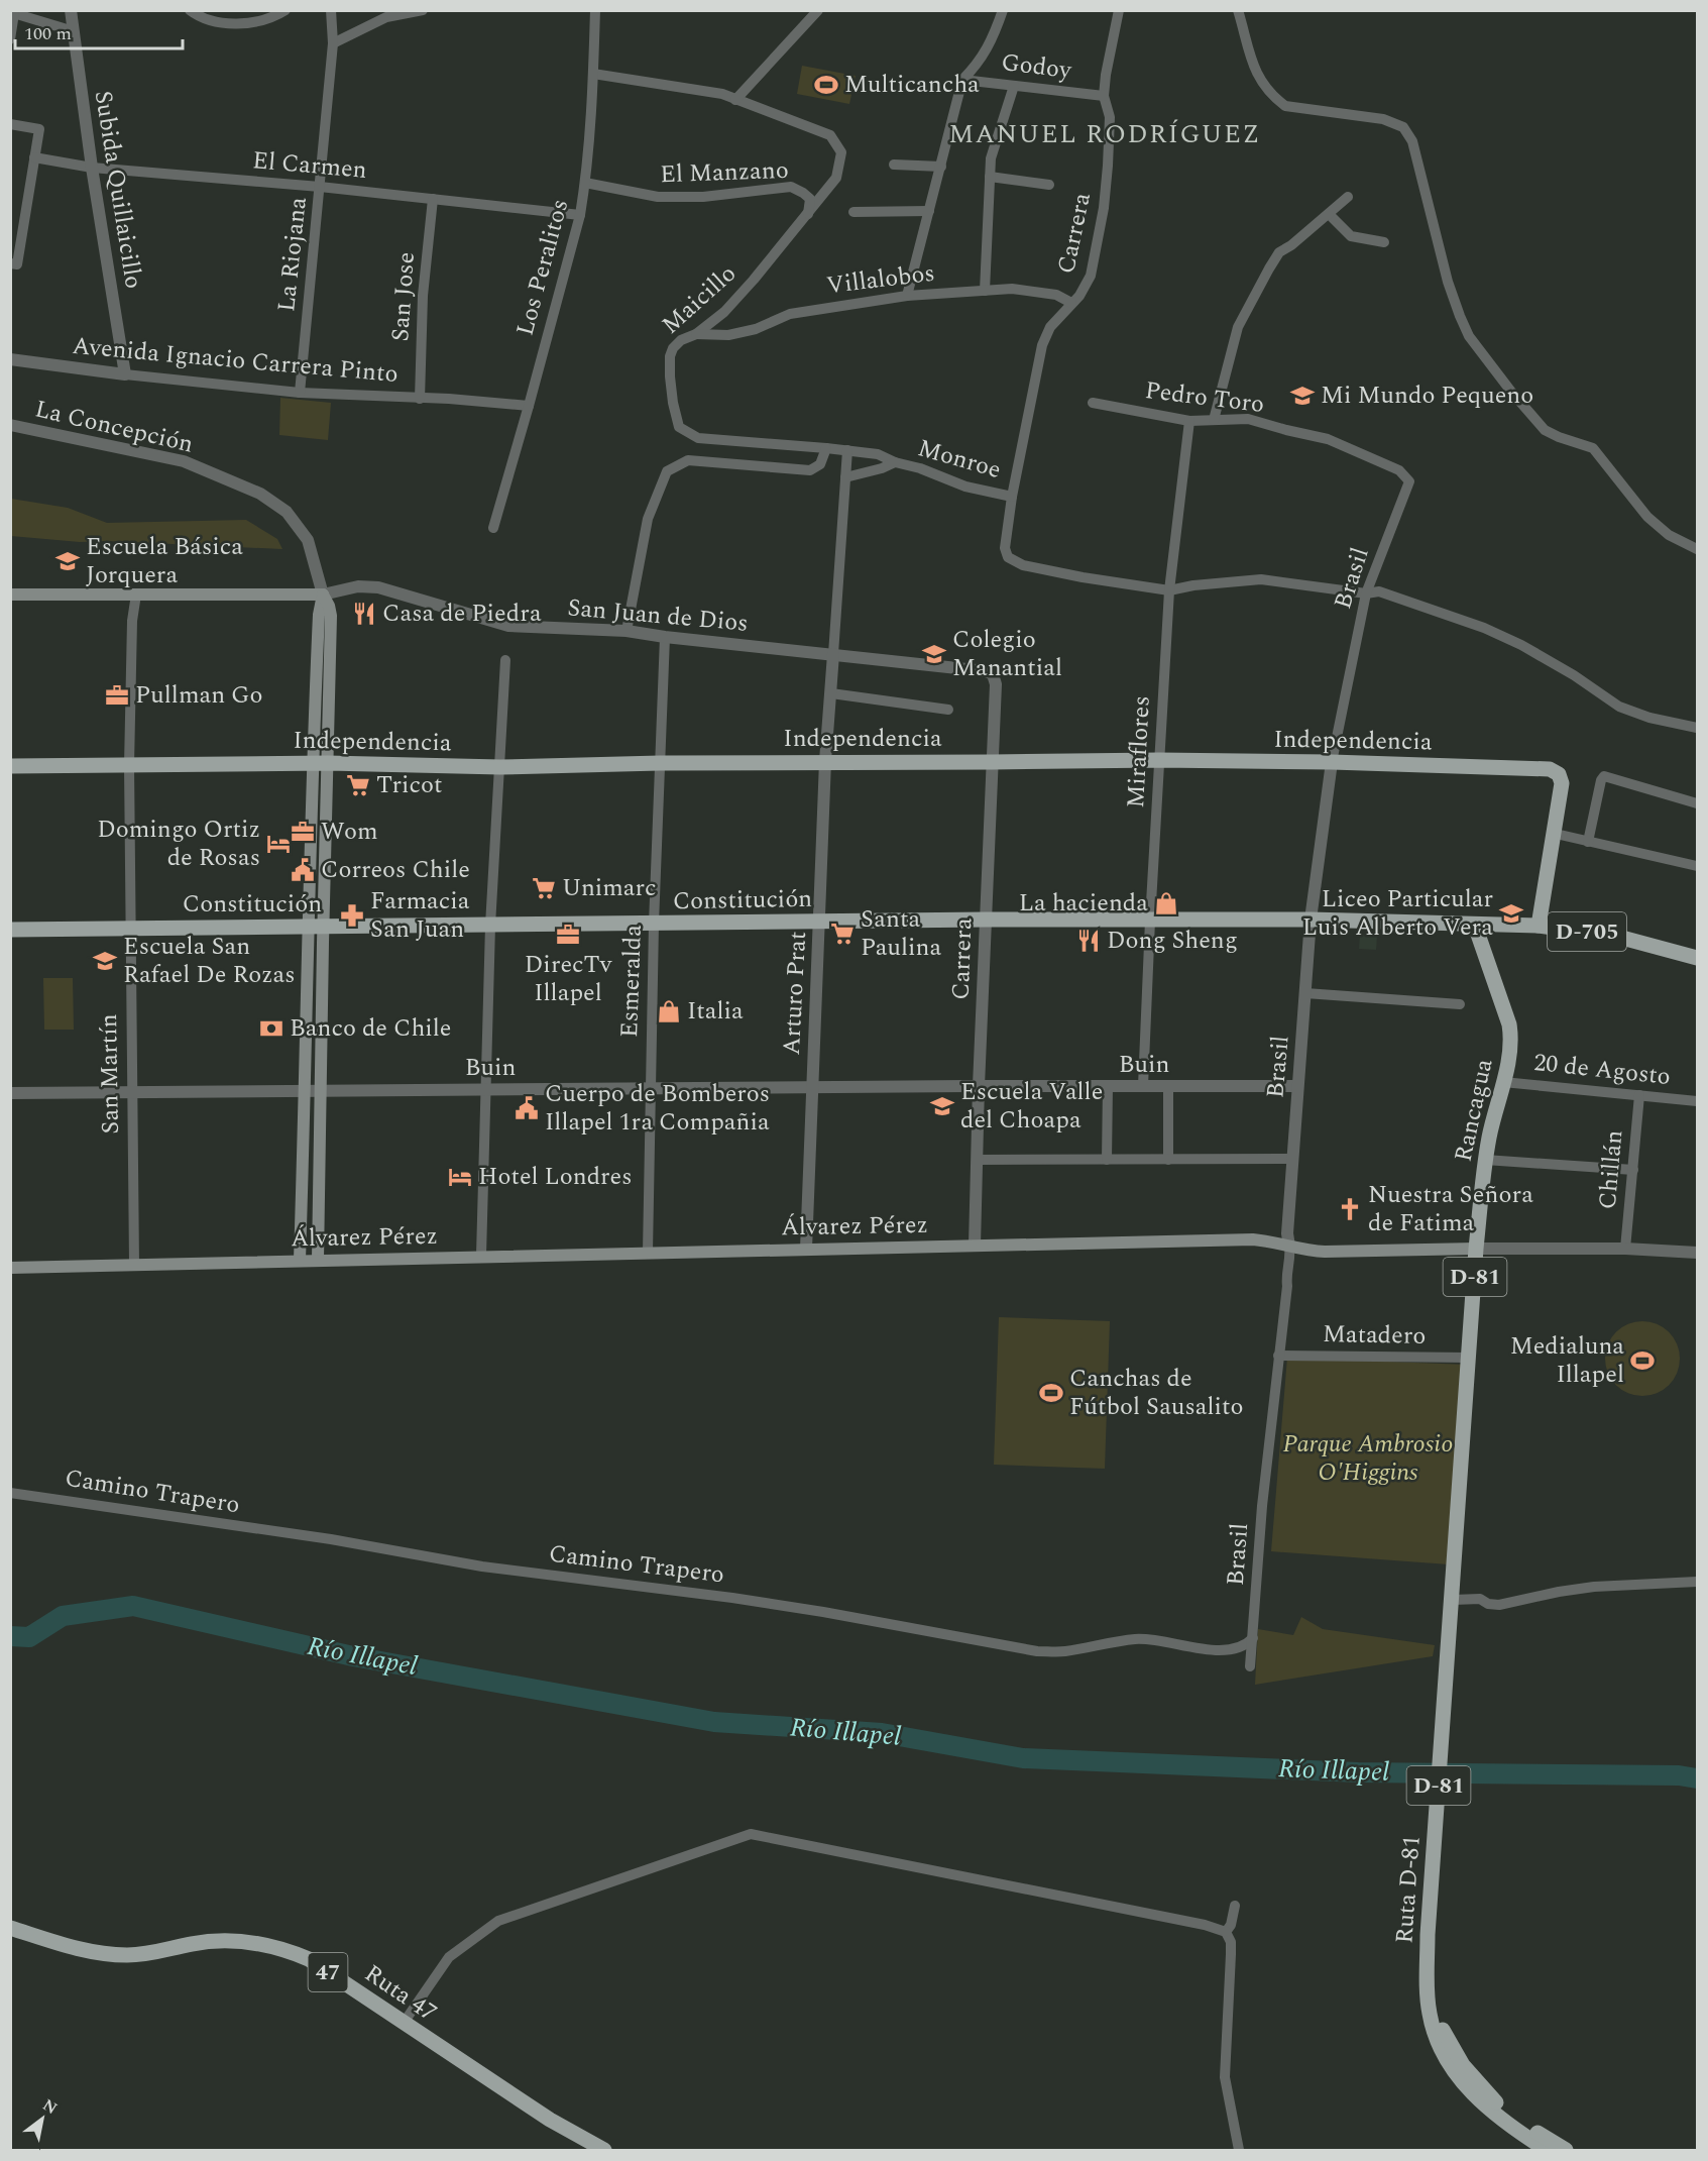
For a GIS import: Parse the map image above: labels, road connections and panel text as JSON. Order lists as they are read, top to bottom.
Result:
{
  "streets": {
    "main road": [
      "Independencia",
      "Constitución",
      "D-705",
      "Rancagua",
      "Álvarez Pérez",
      "D-81",
      "Ruta D-81",
      "47",
      "Ruta 47"
    ],
    "street": [
      "Godoy",
      "El Carmen",
      "El Manzano",
      "Subida Quillaicillo",
      "Carrera",
      "La Riojana",
      "Los Peralitos",
      "Villalobos",
      "San Jose",
      "Maicillo",
      "Avenida Ignacio Carrera Pinto",
      "Pedro Toro",
      "La Concepción",
      "Monroe",
      "Brasil",
      "San Juan de Dios",
      "Miraflores",
      "Esmeralda",
      "Arturo Prat",
      "Buin",
      "20 de Agosto",
      "San Martín",
      "Chillán",
      "Matadero",
      "Camino Trapero"
    ]
  },
  "crossings": [
    ["Godoy", "Carrera"],
    ["El Carmen", "Subida Quillaicillo"],
    ["El Carmen", "La Riojana"],
    ["El Carmen", "Los Peralitos"],
    ["El Carmen", "San Jose"],
    ["El Manzano", "Los Peralitos"],
    ["El Manzano", "Maicillo"],
    ["Subida Quillaicillo", "Avenida Ignacio Carrera Pinto"],
    ["Carrera", "Villalobos"],
    ["Carrera", "Monroe"],
    ["Carrera", "San Juan de Dios"],
    ["Carrera", "Independencia"],
    ["Carrera", "Miraflores"],
    ["Carrera", "Constitución"],
    ["Carrera", "Buin"],
    ["Carrera", "Álvarez Pérez"],
    ["La Riojana", "Avenida Ignacio Carrera Pinto"],
    ["Los Peralitos", "Maicillo"],
    ["Los Peralitos", "Avenida Ignacio Carrera Pinto"],
    ["Villalobos", "Maicillo"],
    ["San Jose", "Avenida Ignacio Carrera Pinto"],
    ["Maicillo", "Monroe"],
    ["Pedro Toro", "Brasil"],
    ["Pedro Toro", "Miraflores"],
    ["La Concepción", "San Juan de Dios"],
    ["Monroe", "Arturo Prat"],
    ["Brasil", "Independencia"],
    ["Brasil", "Constitución"],
    ["Brasil", "Buin"],
    ["Brasil", "Álvarez Pérez"],
    ["Brasil", "Matadero"],
    ["Brasil", "Camino Trapero"],
    ["San Juan de Dios", "Esmeralda"],
    ["San Juan de Dios", "Arturo Prat"],
    ["Independencia", "Miraflores"],
    ["Independencia", "D-705"],
    ["Independencia", "Esmeralda"],
    ["Independencia", "Arturo Prat"],
    ["Independencia", "San Martín"],
    ["Miraflores", "Constitución"],
    ["Miraflores", "Buin"],
    ["Constitución", "D-705"],
    ["Constitución", "Esmeralda"],
    ["Constitución", "Arturo Prat"],
    ["Constitución", "San Martín"],
    ["Constitución", "Rancagua"],
    ["D-705", "Rancagua"],
    ["Esmeralda", "Buin"],
    ["Esmeralda", "Álvarez Pérez"],
    ["Arturo Prat", "Buin"],
    ["Arturo Prat", "Álvarez Pérez"],
    ["Buin", "San Martín"],
    ["20 de Agosto", "Rancagua"],
    ["20 de Agosto", "Chillán"],
    ["San Martín", "Álvarez Pérez"],
    ["Rancagua", "Álvarez Pérez"],
    ["Rancagua", "Matadero"],
    ["Rancagua", "Ruta D-81"],
    ["Chillán", "Álvarez Pérez"]
  ],
  "districts": ["MANUEL RODRÍGUEZ"],
  "water": ["Río Illapel"],
  "parks": ["Parque Ambrosio O'Higgins"],
  "places": {
    "sports": ["Multicancha", "Medialuna Illapel", "Canchas de Fútbol Sausalito"],
    "school or university": [
      "Mi Mundo Pequeno",
      "Escuela Básica Jorquera",
      "Colegio Manantial",
      "Liceo Particular Luis Alberto Vera",
      "Escuela San Rafael De Rozas",
      "Escuela Valle del Choapa"
    ],
    "restaurant": ["Casa de Piedra", "Dong Sheng"],
    "office": ["Pullman Go", "Wom", "DirecTv Illapel"],
    "supermarket": ["Tricot", "Unimarc", "Santa Paulina"],
    "hotel": ["Domingo Ortiz de Rosas", "Hotel Londres"],
    "public building": ["Correos Chile", "Cuerpo de Bomberos Illapel 1ra Compañia"],
    "shop": ["La hacienda", "Italia"],
    "pharmacy": ["Farmacia San Juan"],
    "bank": ["Banco de Chile"],
    "church": ["Nuestra Señora de Fatima"]
  },
  "scale_bar": "100 m",
  "north": "top right"
}
